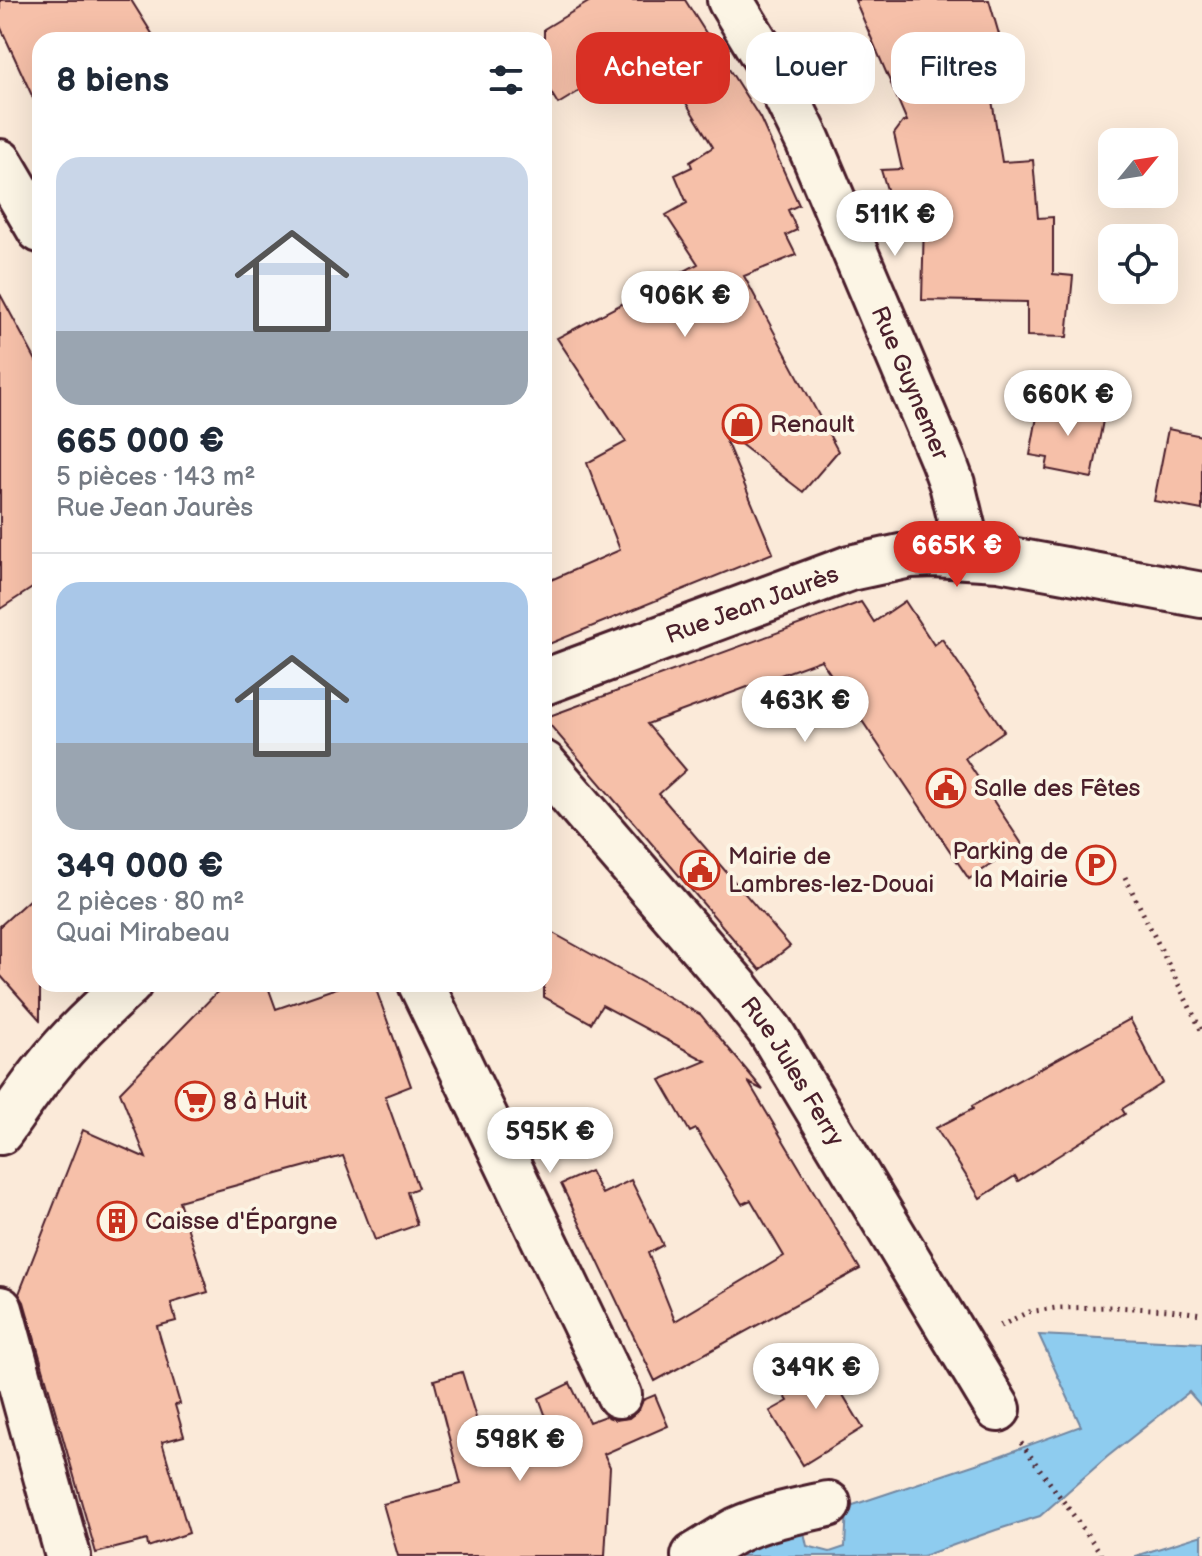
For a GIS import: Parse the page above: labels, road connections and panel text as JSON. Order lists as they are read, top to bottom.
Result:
{
  "streets": {
    "street": ["Rue Guynemer", "Rue Jean Jaurès", "Rue Jules Ferry"]
  },
  "crossings": [
    ["Rue Guynemer", "Rue Jean Jaurès"]
  ],
  "places": {
    "shop": ["Renault"],
    "public building": ["Salle des Fêtes", "Mairie de Lambres-lez-Douai"],
    "parking": ["Parking de la Mairie"],
    "supermarket": ["8 à Huit"],
    "building": ["Caisse d'Épargne"]
  },
  "north": "top right",
  "page": {
    "chip": ["Acheter", "Louer", "Filtres"],
    "heading": "8 biens",
    "list": [
      {
        "name": "665 000 €",
        "note": "5 pièces · 143 m² · Rue Jean Jaurès"
      },
      {
        "name": "349 000 €",
        "note": "2 pièces · 80 m² · Quai Mirabeau"
      }
    ],
    "price": [
      "511K €",
      "906K €",
      "660K €",
      "665K €",
      "463K €",
      "595K €",
      "349K €",
      "598K €"
    ]
  }
}
